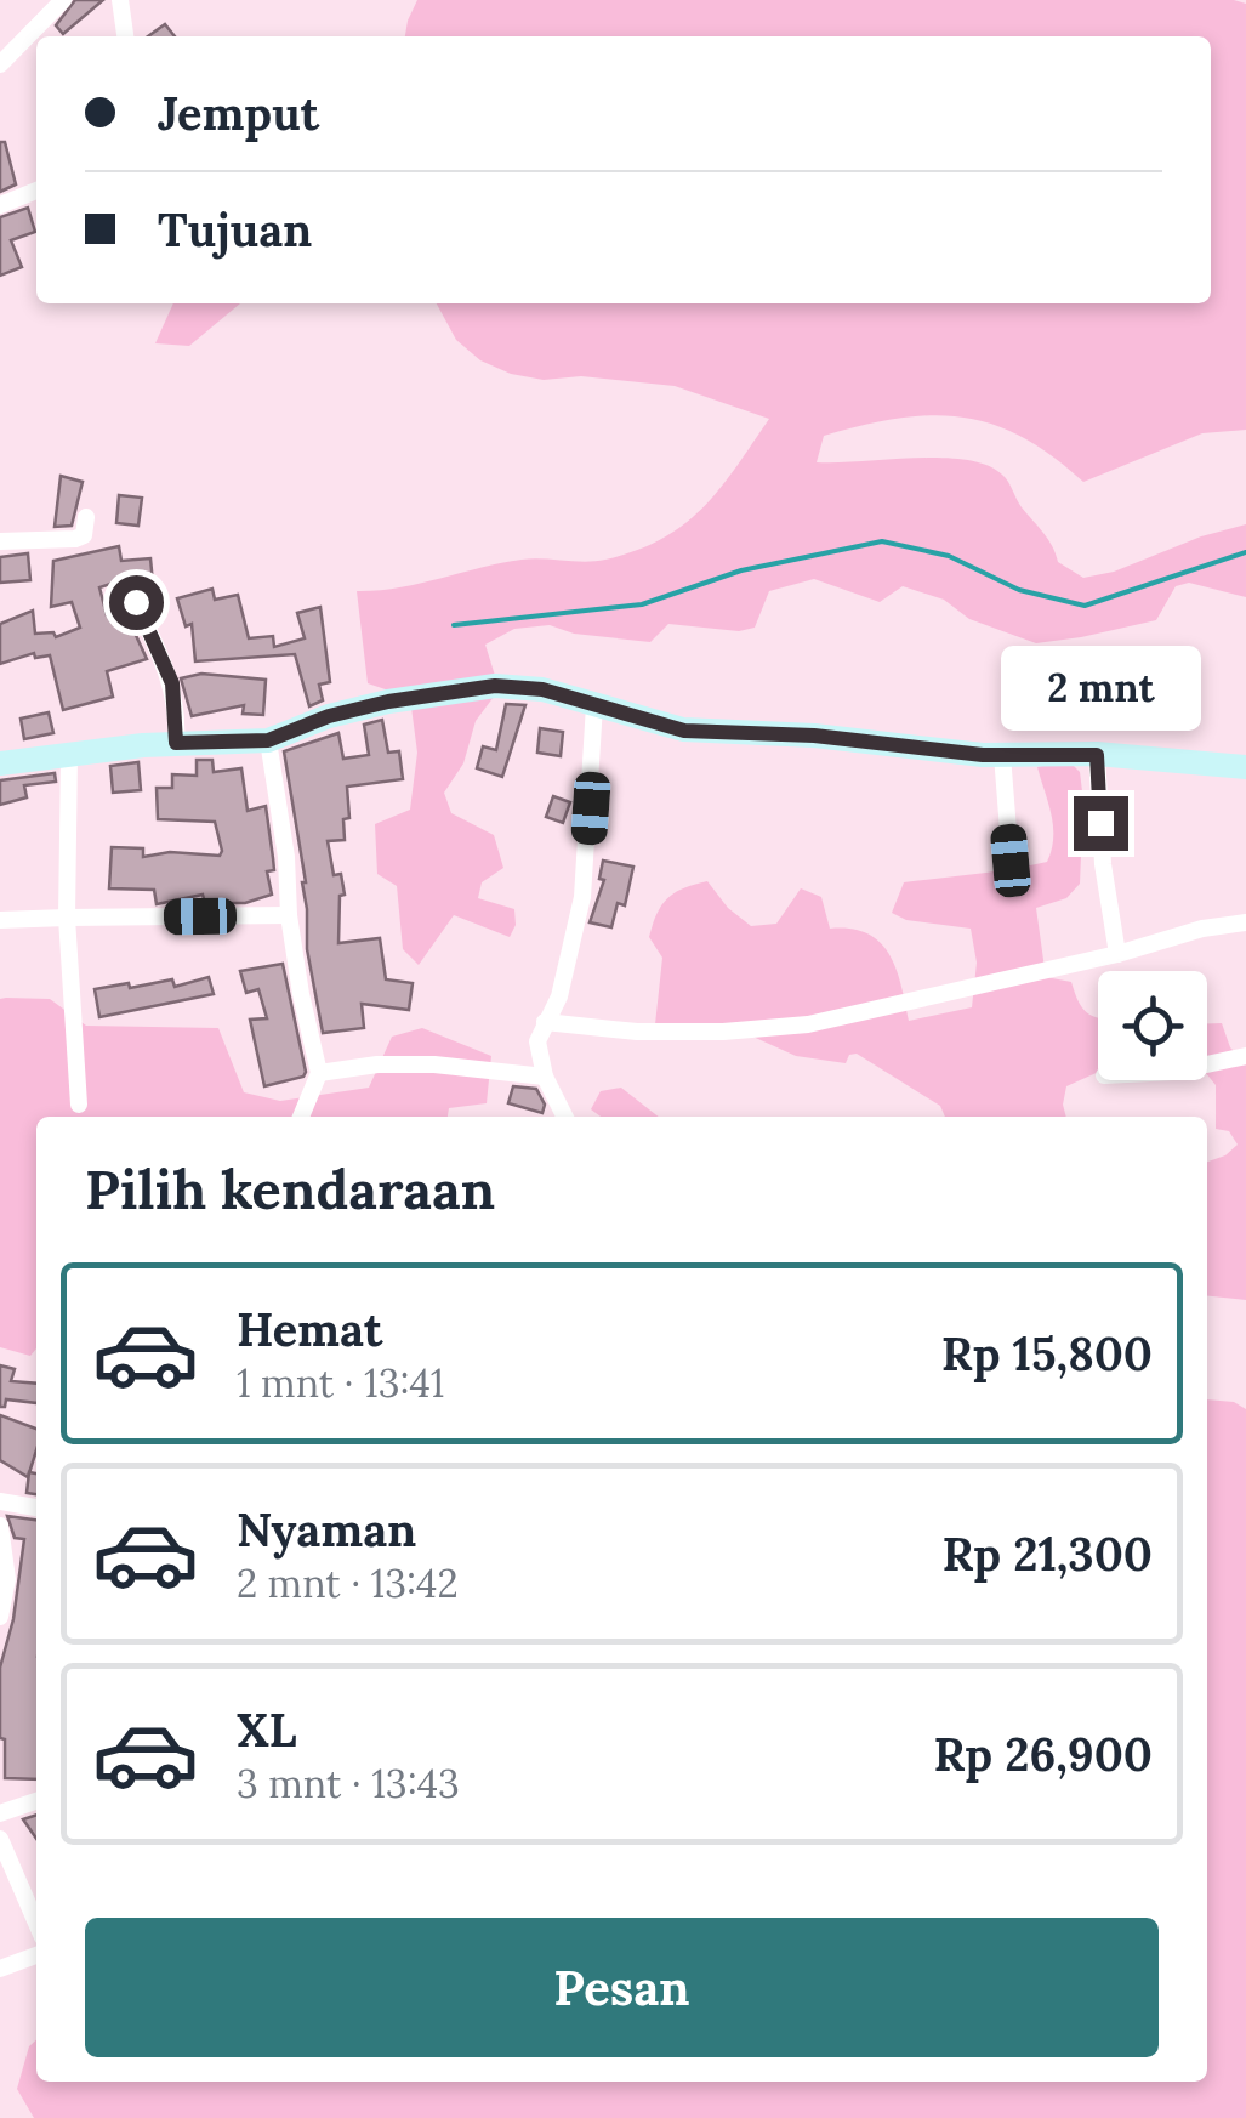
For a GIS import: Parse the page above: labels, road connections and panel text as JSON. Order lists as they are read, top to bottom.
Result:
{
  "page": {
    "banner": ["Jemput", "Tujuan"],
    "bubble": "2 mnt",
    "heading": "Pilih kendaraan",
    "list": [
      {
        "name": "Hemat",
        "note": "1 mnt · 13:41",
        "value": "Rp 15,800"
      },
      {
        "name": "Nyaman",
        "note": "2 mnt · 13:42",
        "value": "Rp 21,300"
      },
      {
        "name": "XL",
        "note": "3 mnt · 13:43",
        "value": "Rp 26,900"
      }
    ],
    "buttons": "Pesan"
  }
}
